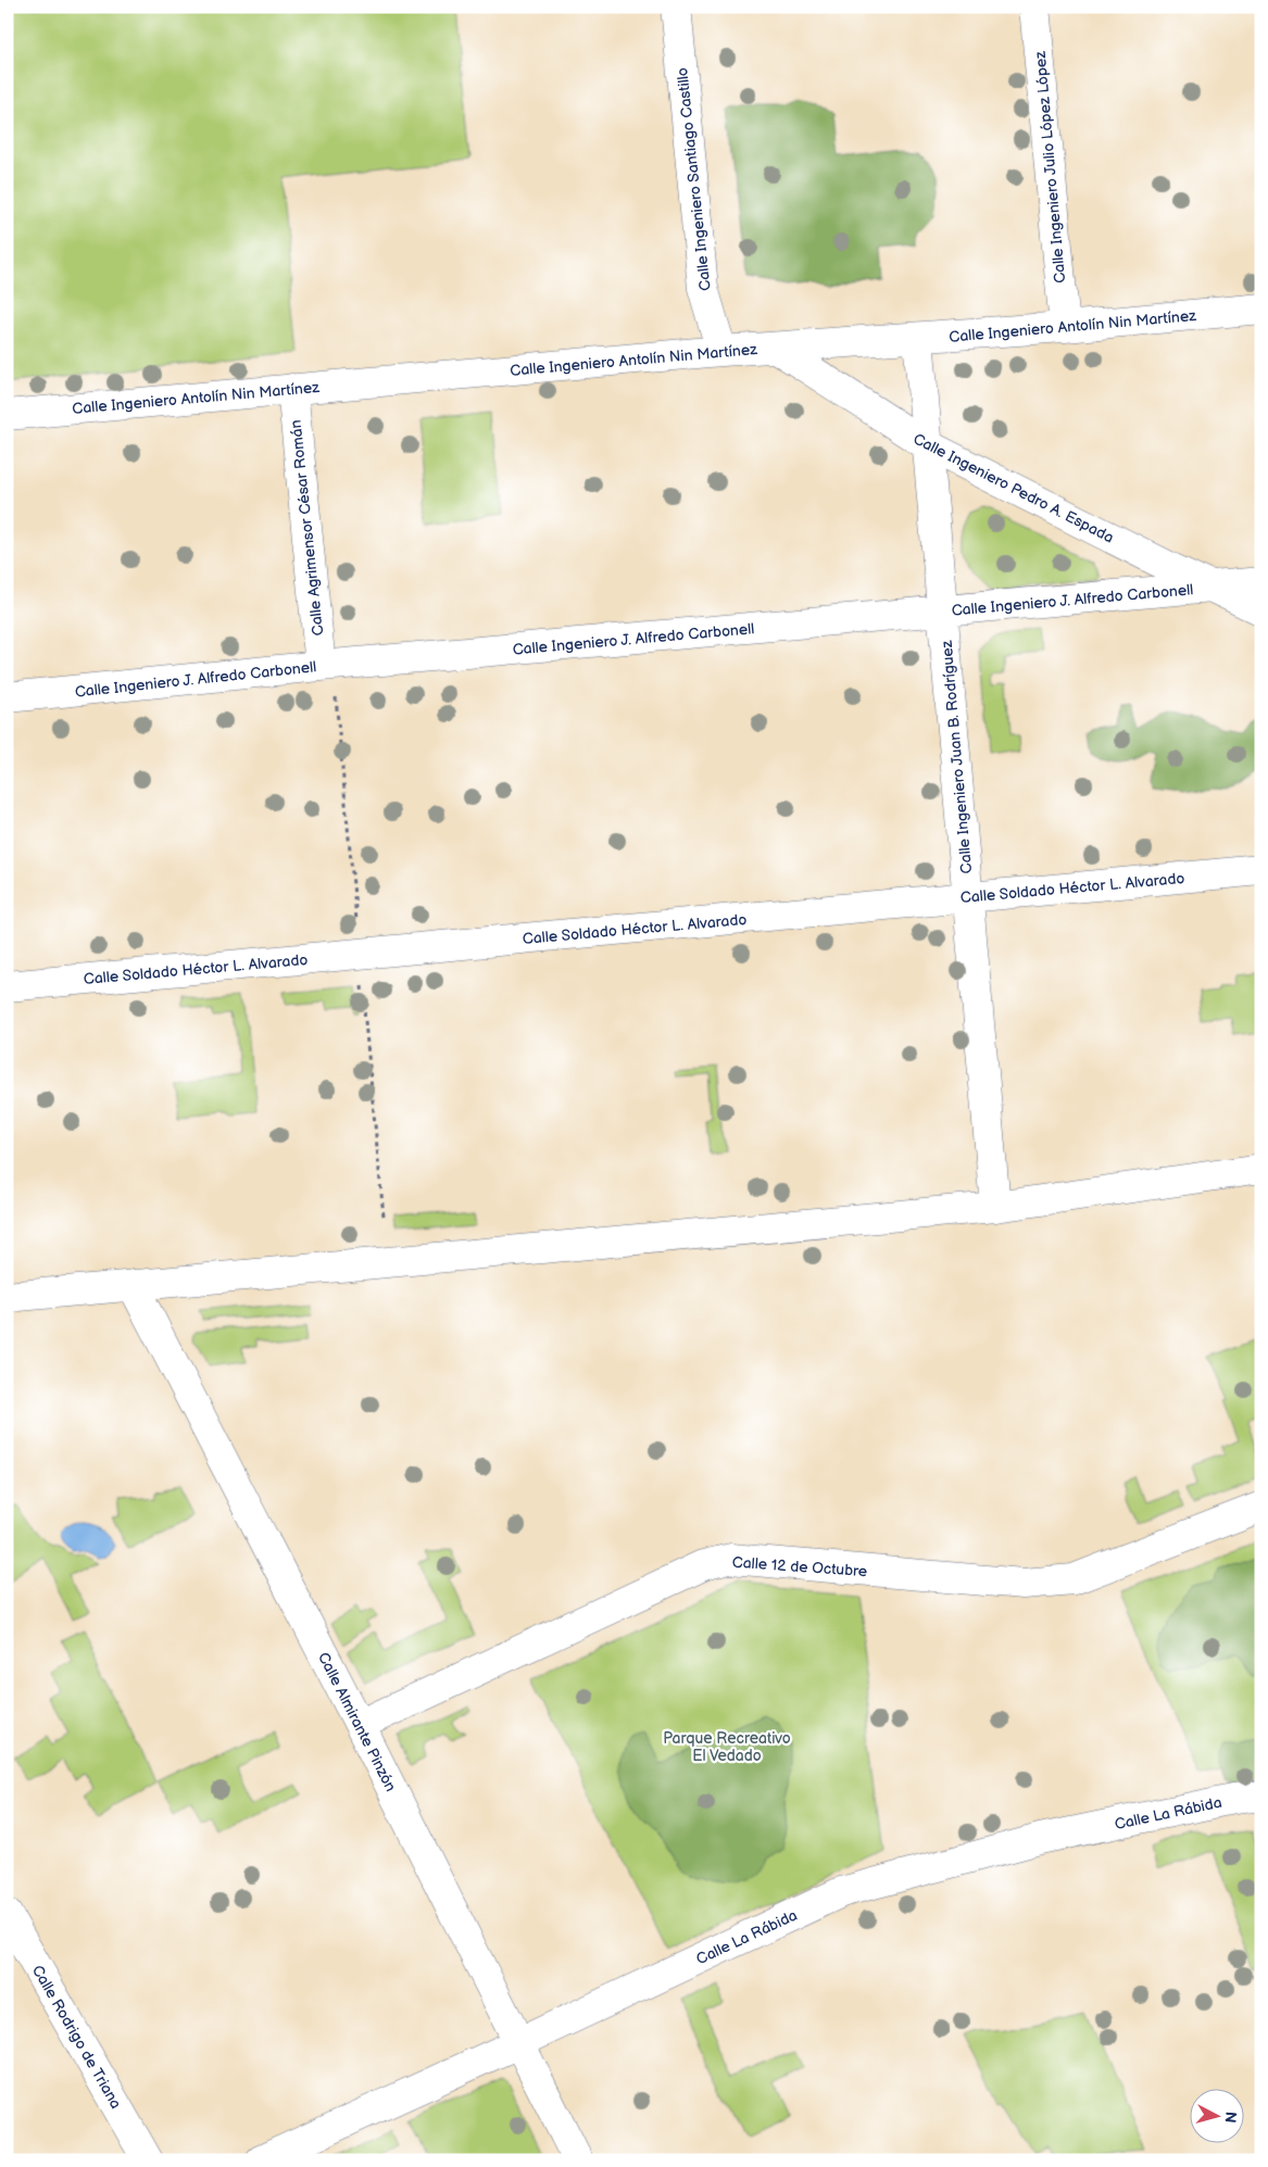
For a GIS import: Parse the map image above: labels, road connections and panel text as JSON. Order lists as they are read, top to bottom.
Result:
{
  "streets": {
    "street": [
      "Calle Ingeniero Julio López López",
      "Calle Ingeniero Santiago Castillo",
      "Calle Ingeniero Antolín Nin Martínez",
      "Calle Ingeniero Pedro A. Espada",
      "Calle Agrimensor César Román",
      "Calle Ingeniero J. Alfredo Carbonell",
      "Calle Ingeniero Juan B. Rodríguez",
      "Calle Soldado Héctor L. Alvarado",
      "Calle 12 de Octubre",
      "Calle Almirante Pinzón",
      "Calle La Rábida",
      "Calle Rodrigo de Triana"
    ]
  },
  "crossings": [
    ["Calle Ingeniero Julio López López", "Calle Ingeniero Antolín Nin Martínez"],
    ["Calle Ingeniero Santiago Castillo", "Calle Ingeniero Antolín Nin Martínez"],
    ["Calle Ingeniero Antolín Nin Martínez", "Calle Ingeniero Pedro A. Espada"],
    ["Calle Ingeniero Antolín Nin Martínez", "Calle Agrimensor César Román"],
    ["Calle Ingeniero Antolín Nin Martínez", "Calle Ingeniero Juan B. Rodríguez"],
    ["Calle Ingeniero Pedro A. Espada", "Calle Ingeniero J. Alfredo Carbonell"],
    ["Calle Ingeniero Pedro A. Espada", "Calle Ingeniero Juan B. Rodríguez"],
    ["Calle Agrimensor César Román", "Calle Ingeniero J. Alfredo Carbonell"],
    ["Calle Ingeniero J. Alfredo Carbonell", "Calle Ingeniero Juan B. Rodríguez"],
    ["Calle Ingeniero Juan B. Rodríguez", "Calle Soldado Héctor L. Alvarado"],
    ["Calle 12 de Octubre", "Calle Almirante Pinzón"],
    ["Calle Almirante Pinzón", "Calle La Rábida"]
  ],
  "parks": ["Parque Recreativo El Vedado"],
  "north": "right"
}
